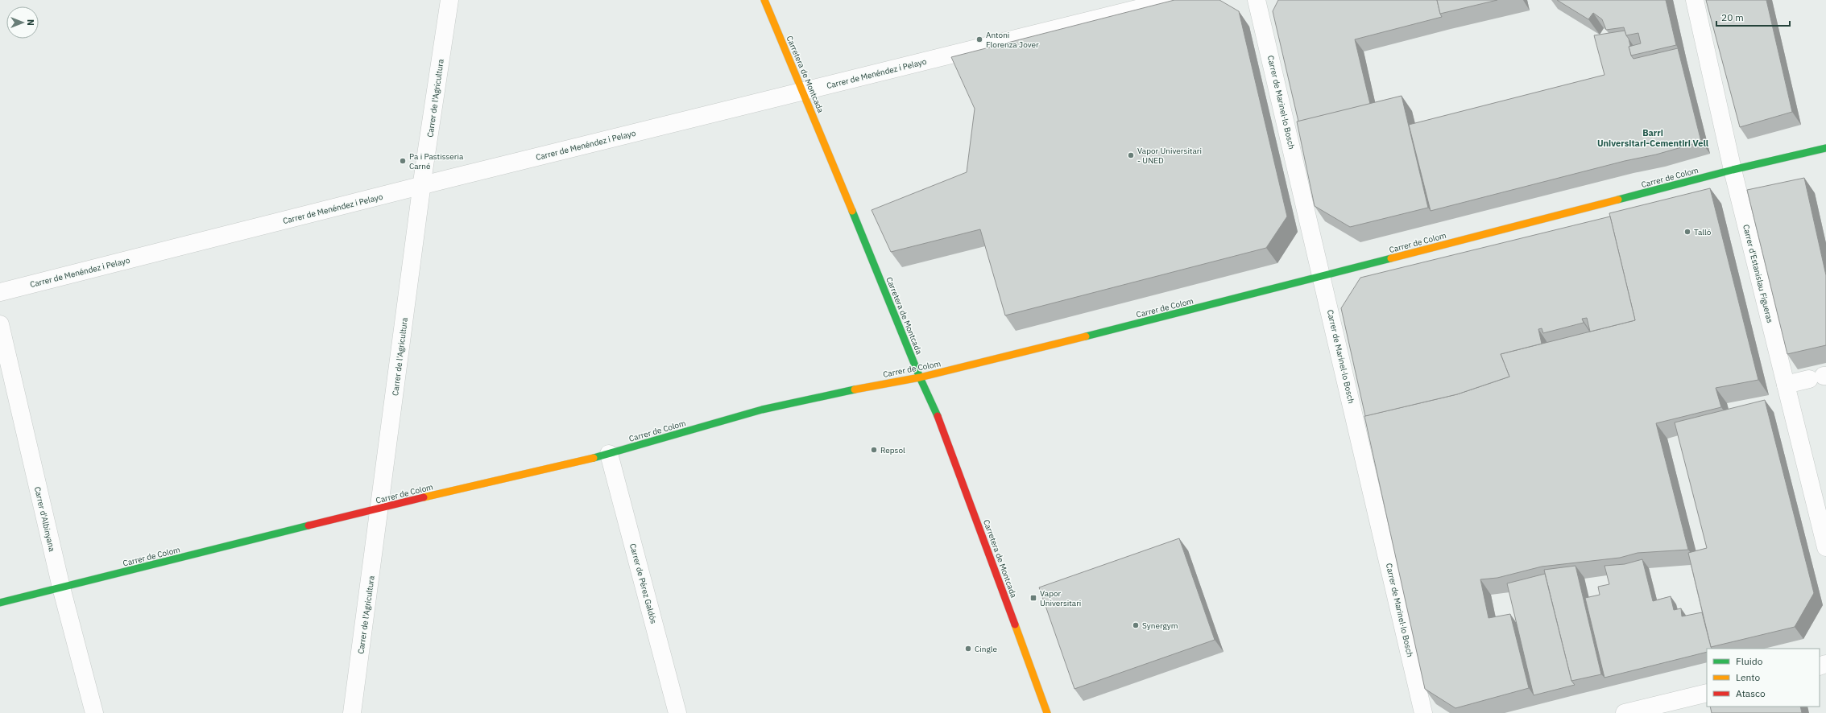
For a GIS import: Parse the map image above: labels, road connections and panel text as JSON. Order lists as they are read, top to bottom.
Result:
{
  "streets": {
    "street": [
      "Carrer de Menéndez i Pelayo",
      "Carretera de Montcada",
      "Carrer de l'Agricultura",
      "Carrer de Marinel·lo Bosch",
      "Carrer de Colom",
      "Carrer d'Estanislau Figueras",
      "Carrer d'Albinyana",
      "Carrer de Pérez Galdós"
    ]
  },
  "crossings": [
    ["Carrer de Menéndez i Pelayo", "Carretera de Montcada"],
    ["Carrer de Menéndez i Pelayo", "Carrer de l'Agricultura"],
    ["Carretera de Montcada", "Carrer de Colom"],
    ["Carrer de l'Agricultura", "Carrer de Colom"],
    ["Carrer de Marinel·lo Bosch", "Carrer de Colom"],
    ["Carrer de Colom", "Carrer d'Estanislau Figueras"],
    ["Carrer de Colom", "Carrer d'Albinyana"],
    ["Carrer de Colom", "Carrer de Pérez Galdós"]
  ],
  "districts": ["Barri Universitari-Cementiri Vell"],
  "places": {
    "other": [
      "Antoni Florenza Jover",
      "Vapor Universitari - UNED",
      "Pa i Pastisseria Carné",
      "Talló",
      "Repsol",
      "Synergym",
      "Cingle"
    ],
    "transit": ["Vapor Universitari"]
  },
  "legend": ["Fluido", "Lento", "Atasco"],
  "scale_bar": "20 m",
  "north": "right"
}
